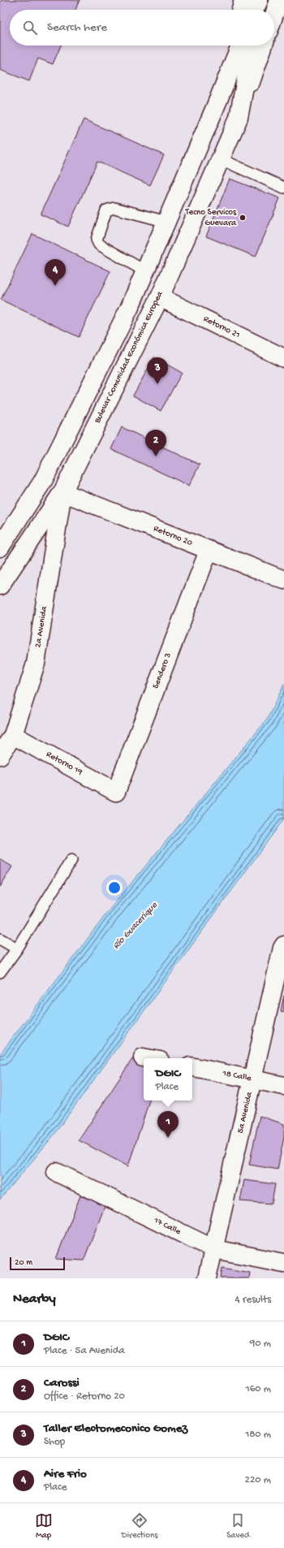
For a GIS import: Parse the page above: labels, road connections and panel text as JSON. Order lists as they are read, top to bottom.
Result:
{
  "streets": {
    "street": [
      "Retorno 21",
      "Bulevar Comunidad Económica Europea",
      "Retorno 20",
      "2a Avenida",
      "Sendero 3",
      "Retorno 19",
      "18 Calle",
      "5a Avenida",
      "17 Calle"
    ]
  },
  "crossings": [
    ["Retorno 21", "Bulevar Comunidad Económica Europea"],
    ["Bulevar Comunidad Económica Europea", "Retorno 20"],
    ["Bulevar Comunidad Económica Europea", "2a Avenida"],
    ["Retorno 20", "2a Avenida"],
    ["Retorno 20", "Sendero 3"],
    ["2a Avenida", "Retorno 19"],
    ["Sendero 3", "Retorno 19"],
    ["18 Calle", "5a Avenida"],
    ["5a Avenida", "17 Calle"]
  ],
  "water": ["Río Guacerique"],
  "places": ["Tecno Servicos Guevara"],
  "scale_bar": "20 m",
  "page": {
    "search": "Search here",
    "pins": [
      "4",
      "3",
      "2",
      "1"
    ],
    "popup": ["DGIC", "Place"],
    "scale": "20 m",
    "heading": ["Nearby", "4 results"],
    "list": [
      {
        "mark": "1",
        "name": "DGIC",
        "note": "Place · 5a Avenida",
        "value": "90 m"
      },
      {
        "mark": "2",
        "name": "Carossi",
        "note": "Office · Retorno 20",
        "value": "160 m"
      },
      {
        "mark": "3",
        "name": "Taller Electomeconico Gomez",
        "note": "Shop",
        "value": "180 m"
      },
      {
        "mark": "4",
        "name": "Aire Frio",
        "note": "Place",
        "value": "220 m"
      }
    ],
    "nav": ["Map", "Directions", "Saved"]
  }
}
